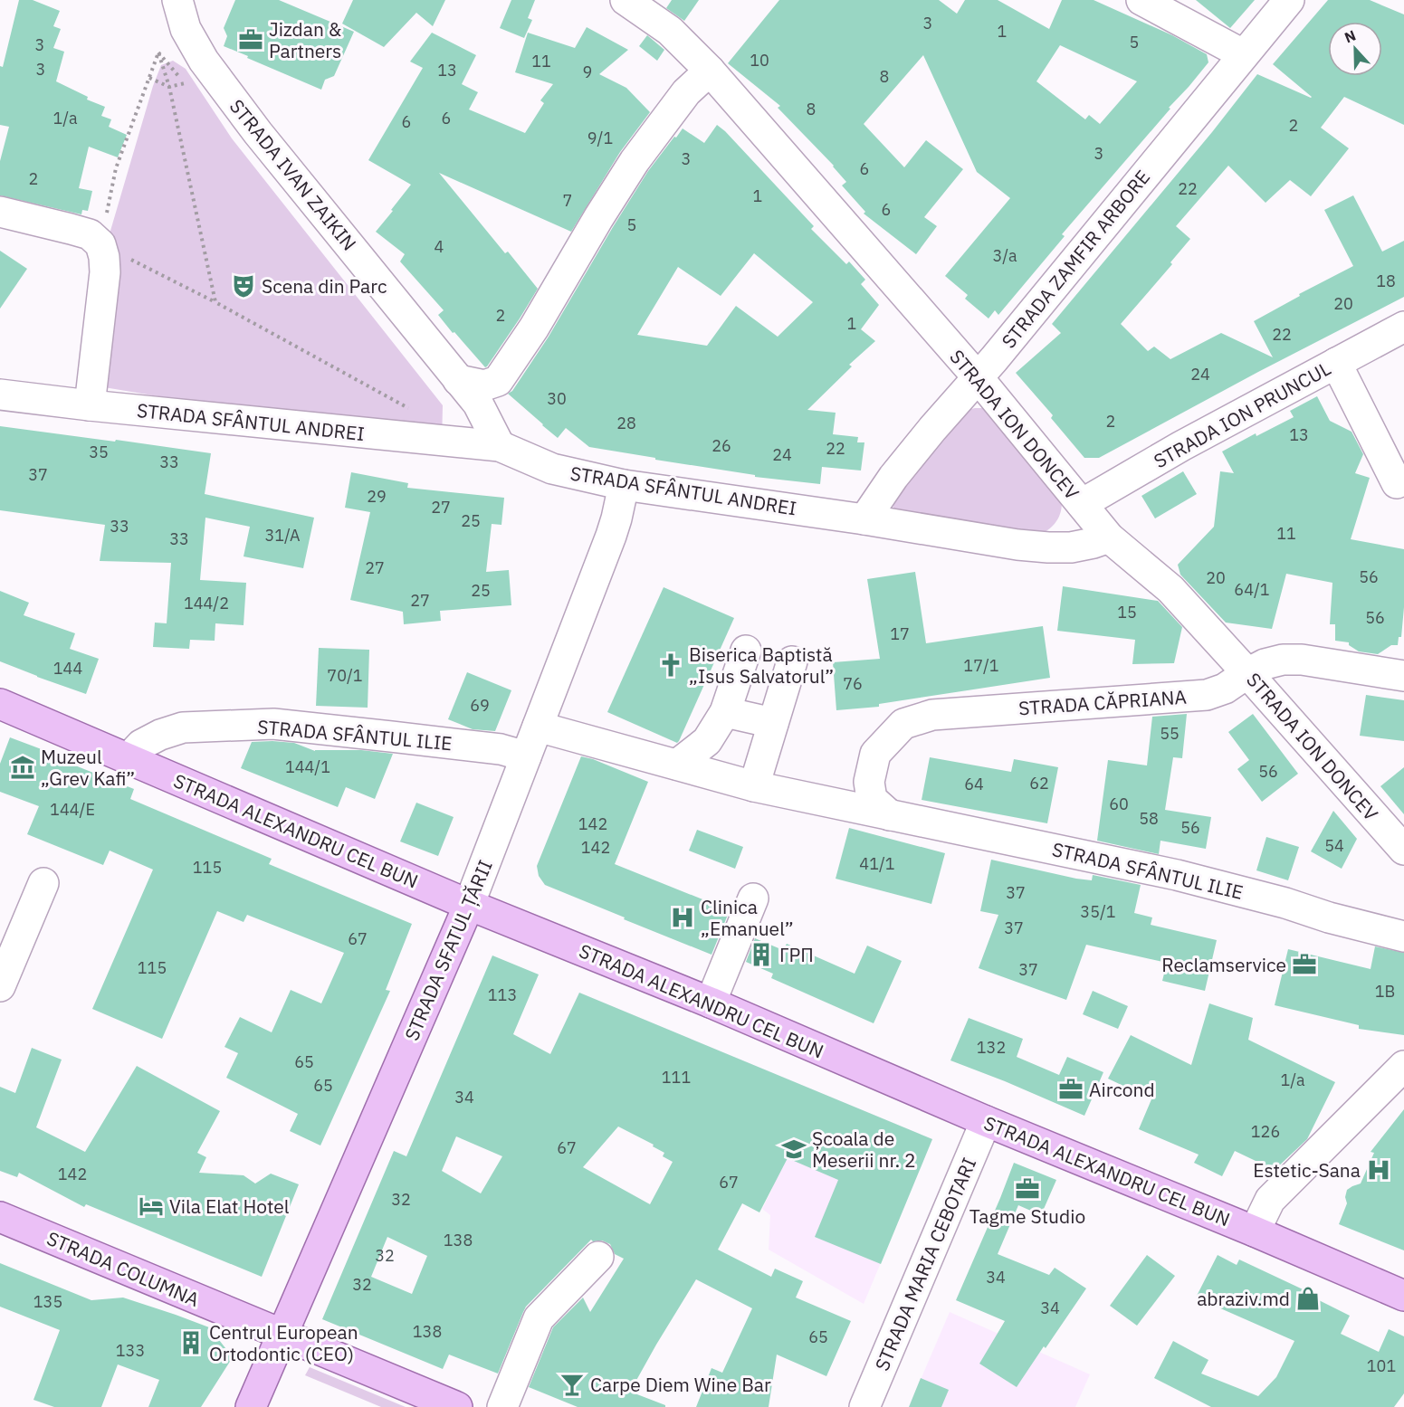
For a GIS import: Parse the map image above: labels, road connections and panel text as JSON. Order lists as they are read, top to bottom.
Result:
{
  "streets": {
    "main road": ["STRADA ALEXANDRU CEL BUN", "STRADA SFATUL ȚĂRII", "STRADA COLUMNA"],
    "street": [
      "STRADA IVAN ZAIKIN",
      "STRADA ZAMFIR ARBORE",
      "STRADA ION PRUNCUL",
      "STRADA SFÂNTUL ANDREI",
      "STRADA ION DONCEV",
      "STRADA CĂPRIANA",
      "STRADA SFÂNTUL ILIE",
      "STRADA MARIA CEBOTARI"
    ]
  },
  "crossings": [
    ["STRADA IVAN ZAIKIN", "STRADA SFÂNTUL ANDREI"],
    ["STRADA ZAMFIR ARBORE", "STRADA SFÂNTUL ANDREI"],
    ["STRADA ZAMFIR ARBORE", "STRADA ION DONCEV"],
    ["STRADA ION PRUNCUL", "STRADA ION DONCEV"],
    ["STRADA SFÂNTUL ANDREI", "STRADA ION DONCEV"],
    ["STRADA SFÂNTUL ANDREI", "STRADA SFATUL ȚĂRII"],
    ["STRADA ION DONCEV", "STRADA CĂPRIANA"],
    ["STRADA CĂPRIANA", "STRADA SFÂNTUL ILIE"],
    ["STRADA SFÂNTUL ILIE", "STRADA ALEXANDRU CEL BUN"],
    ["STRADA SFÂNTUL ILIE", "STRADA SFATUL ȚĂRII"],
    ["STRADA ALEXANDRU CEL BUN", "STRADA SFATUL ȚĂRII"],
    ["STRADA ALEXANDRU CEL BUN", "STRADA MARIA CEBOTARI"],
    ["STRADA SFATUL ȚĂRII", "STRADA COLUMNA"]
  ],
  "places": {
    "office": [
      "Jizdan & Partners",
      "Reclamservice",
      "Aircond",
      "Tagme Studio"
    ],
    "theatre": ["Scena din Parc"],
    "church": ["Biserica Baptistă „Isus Salvatorul”"],
    "museum": ["Muzeul „Grev Kafi”"],
    "hospital": ["Clinica „Emanuel”", "Estetic-Sana"],
    "building": ["ГРП", "Centrul European Ortodontic (CEO)"],
    "school or university": ["Școala de Meserii nr. 2"],
    "hotel": ["Vila Elat Hotel"],
    "shop": ["abraziv.md"],
    "bar": ["Carpe Diem Wine Bar"]
  },
  "house_numbers": [
    "3",
    "1",
    "5",
    "3",
    "10",
    "11",
    "3",
    "13",
    "9",
    "8",
    "8",
    "1/a",
    "6",
    "6",
    "2",
    "9/1",
    "3",
    "3",
    "6",
    "2",
    "22",
    "1",
    "7",
    "6",
    "5",
    "4",
    "3/a",
    "18",
    "20",
    "2",
    "1",
    "22",
    "24",
    "30",
    "2",
    "28",
    "13",
    "26",
    "22",
    "35",
    "24",
    "33",
    "37",
    "29",
    "27",
    "25",
    "33",
    "11",
    "31/A",
    "33",
    "27",
    "56",
    "20",
    "64/1",
    "25",
    "27",
    "144/2",
    "15",
    "56",
    "17",
    "17/1",
    "144",
    "70/1",
    "76",
    "69",
    "55",
    "144/1",
    "56",
    "62",
    "64",
    "60",
    "144/E",
    "58",
    "142",
    "56",
    "54",
    "142",
    "41/1",
    "115",
    "37",
    "35/1",
    "37",
    "67",
    "115",
    "37",
    "1B",
    "113",
    "132",
    "65",
    "111",
    "1/a",
    "65",
    "34",
    "126",
    "67",
    "142",
    "67",
    "32",
    "138",
    "32",
    "34",
    "32",
    "135",
    "34",
    "138",
    "65",
    "133",
    "101"
  ],
  "north": "top"
}
